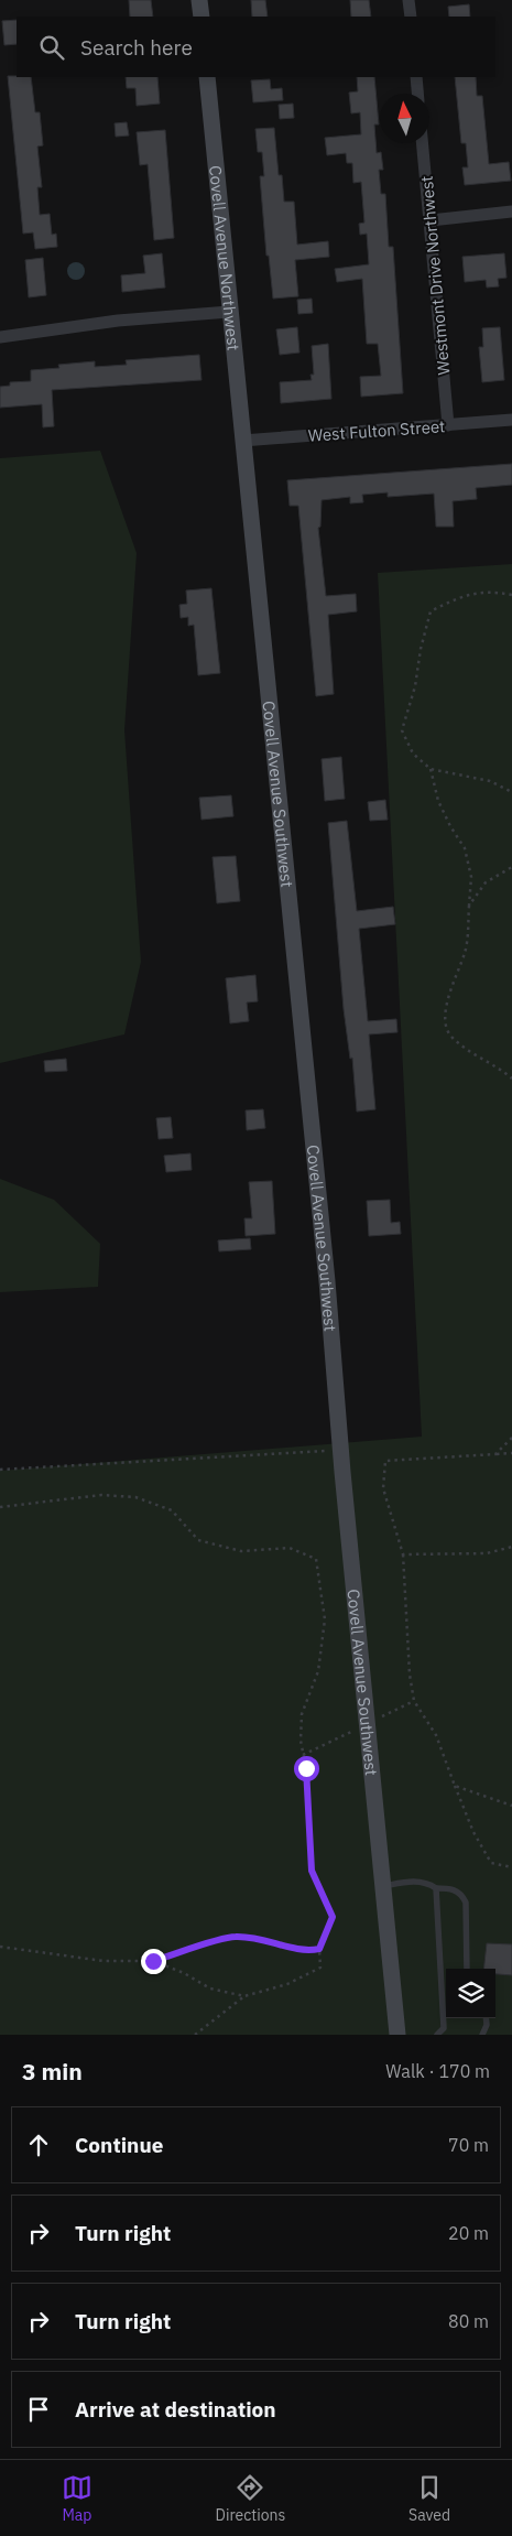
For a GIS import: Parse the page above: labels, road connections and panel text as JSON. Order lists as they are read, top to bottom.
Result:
{
  "streets": {
    "street": [
      "Covell Avenue Northwest",
      "Westmont Drive Northwest",
      "West Fulton Street",
      "Covell Avenue Southwest"
    ]
  },
  "crossings": [
    ["Covell Avenue Northwest", "West Fulton Street"],
    ["Covell Avenue Northwest", "Covell Avenue Southwest"],
    ["Westmont Drive Northwest", "West Fulton Street"],
    ["West Fulton Street", "Covell Avenue Southwest"]
  ],
  "north": "top",
  "page": {
    "search": "Search here",
    "heading": ["3 min", "Walk · 170 m"],
    "list": [
      ["Continue", "70 m"],
      ["Turn right", "20 m"],
      ["Turn right", "80 m"],
      "Arrive at destination"
    ],
    "nav": ["Map", "Directions", "Saved"]
  }
}
